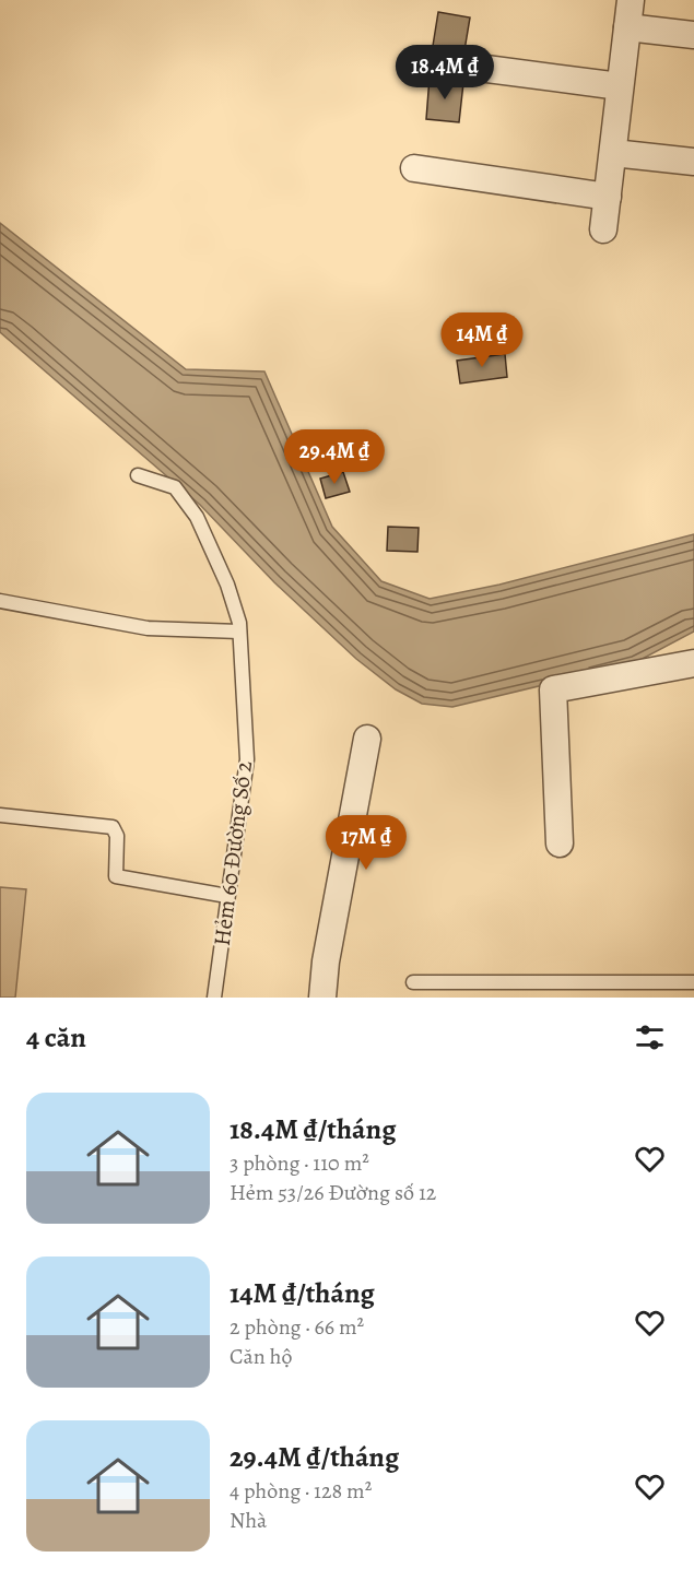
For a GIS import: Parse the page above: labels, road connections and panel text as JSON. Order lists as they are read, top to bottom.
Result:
{
  "streets": {
    "lane": ["Hẻm 60 Đường Số 2"]
  },
  "page": {
    "price": [
      "18.4M ₫",
      "14M ₫",
      "29.4M ₫",
      "17M ₫"
    ],
    "heading": "4 căn",
    "list": [
      {
        "name": "18.4M ₫/tháng",
        "note": "3 phòng · 110 m² · Hẻm 53/26 Đường số 12"
      },
      {
        "name": "14M ₫/tháng",
        "note": "2 phòng · 66 m² · Căn hộ"
      },
      {
        "name": "29.4M ₫/tháng",
        "note": "4 phòng · 128 m² · Nhà"
      }
    ]
  }
}
